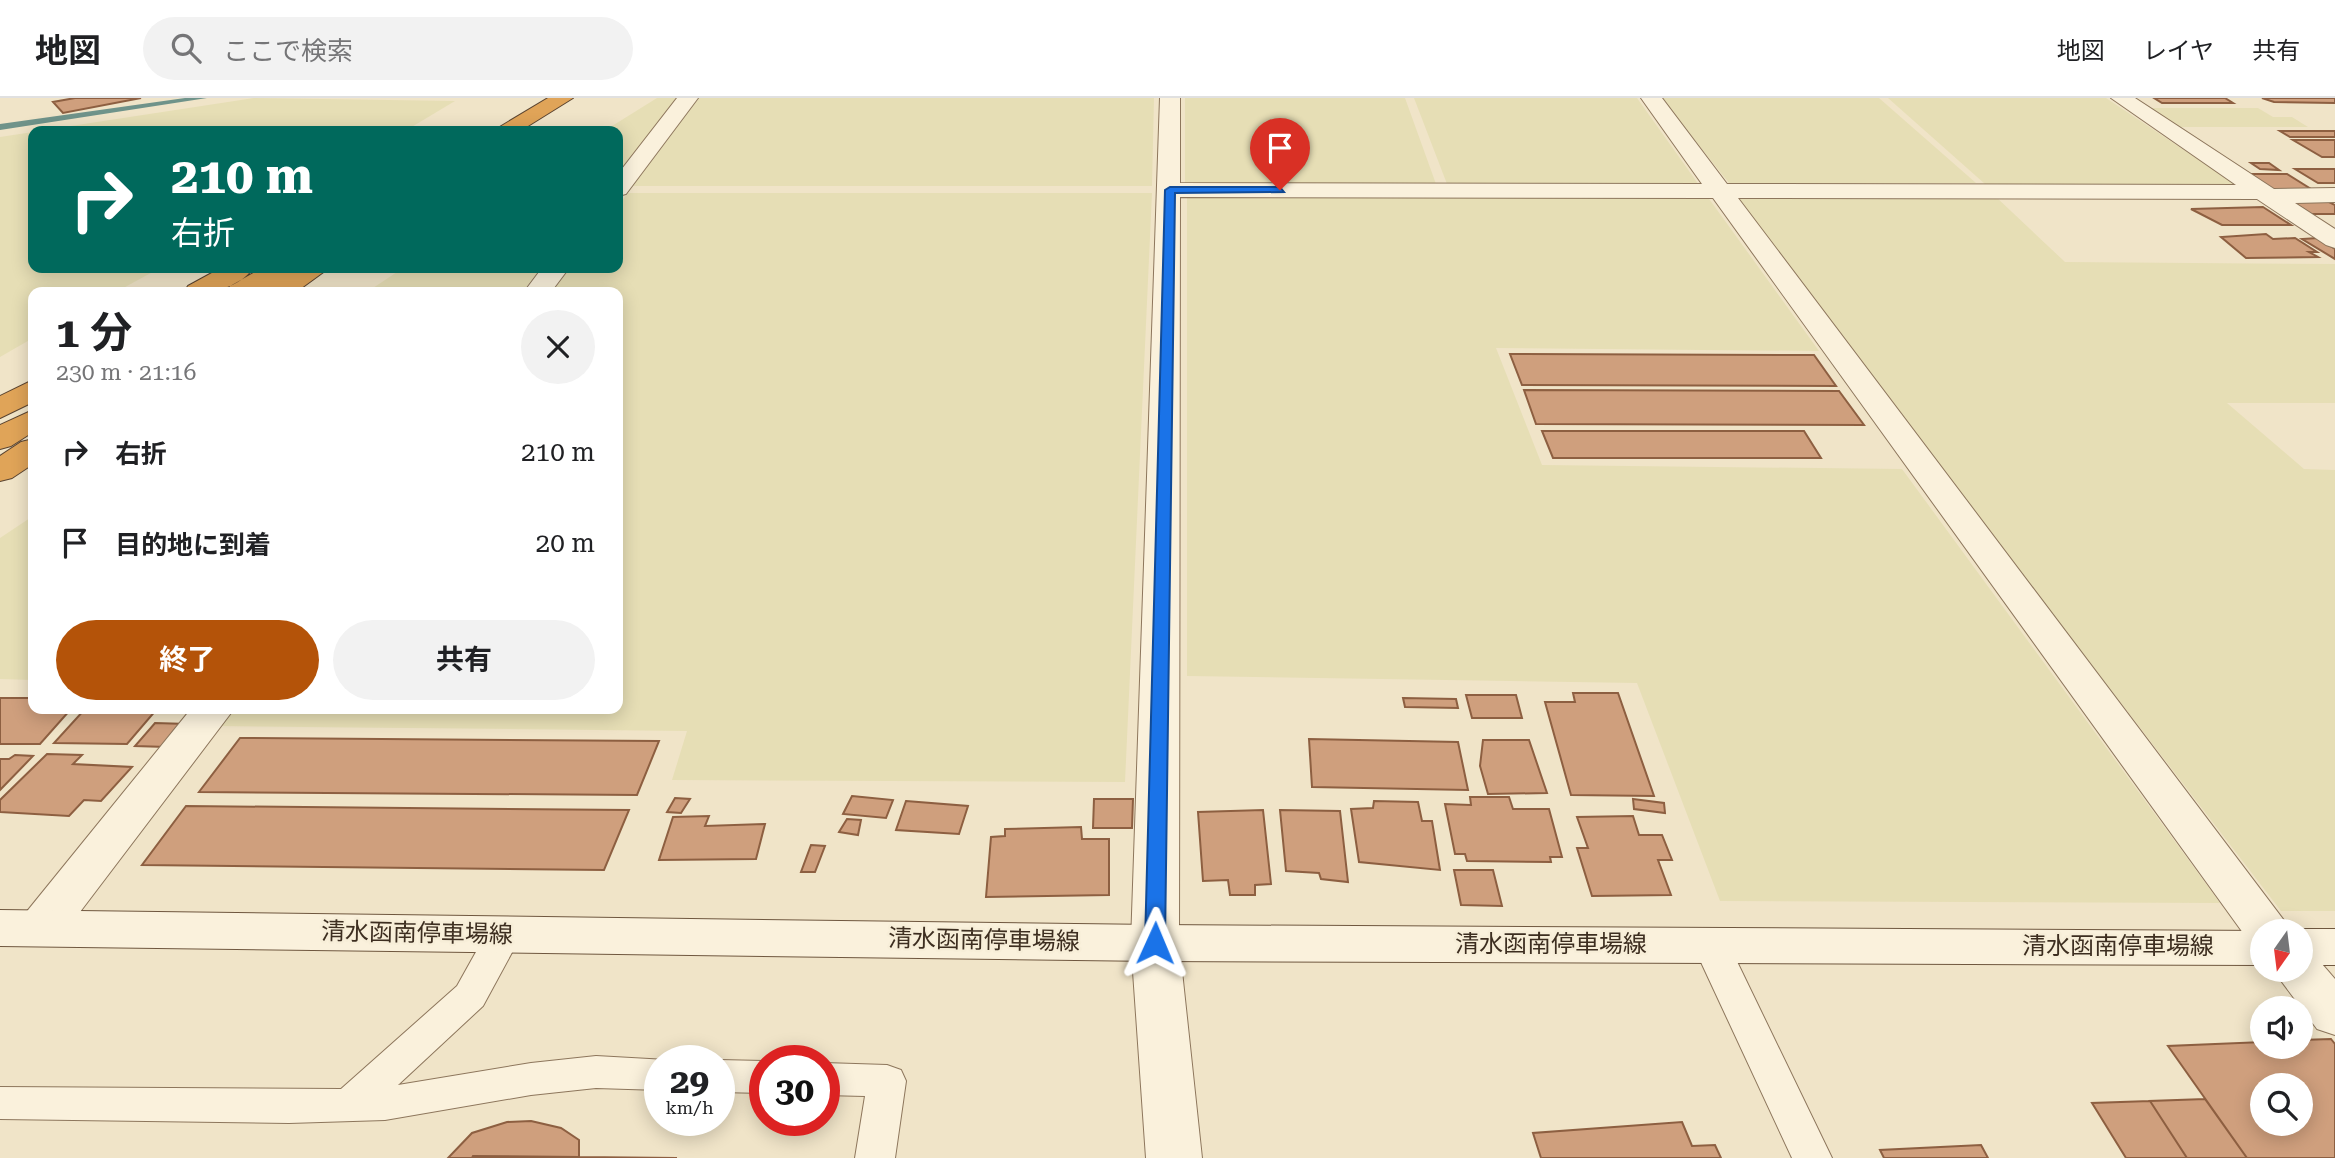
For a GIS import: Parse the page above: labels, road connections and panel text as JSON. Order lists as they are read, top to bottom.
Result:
{
  "streets": {
    "street": ["清水函南停車場線"]
  },
  "north": "bottom",
  "page": {
    "header": "地図",
    "search": "ここで検索",
    "nav": ["地図", "レイヤ", "共有"],
    "turn": ["210 m", "右折"],
    "heading": ["1 分", "230 m · 21:16"],
    "list": [
      {
        "name": "右折",
        "value": "210 m"
      },
      {
        "name": "目的地に到着",
        "value": "20 m"
      }
    ],
    "buttons": ["終了", "共有"],
    "speed": "29 km/h",
    "limit": "30"
  }
}
